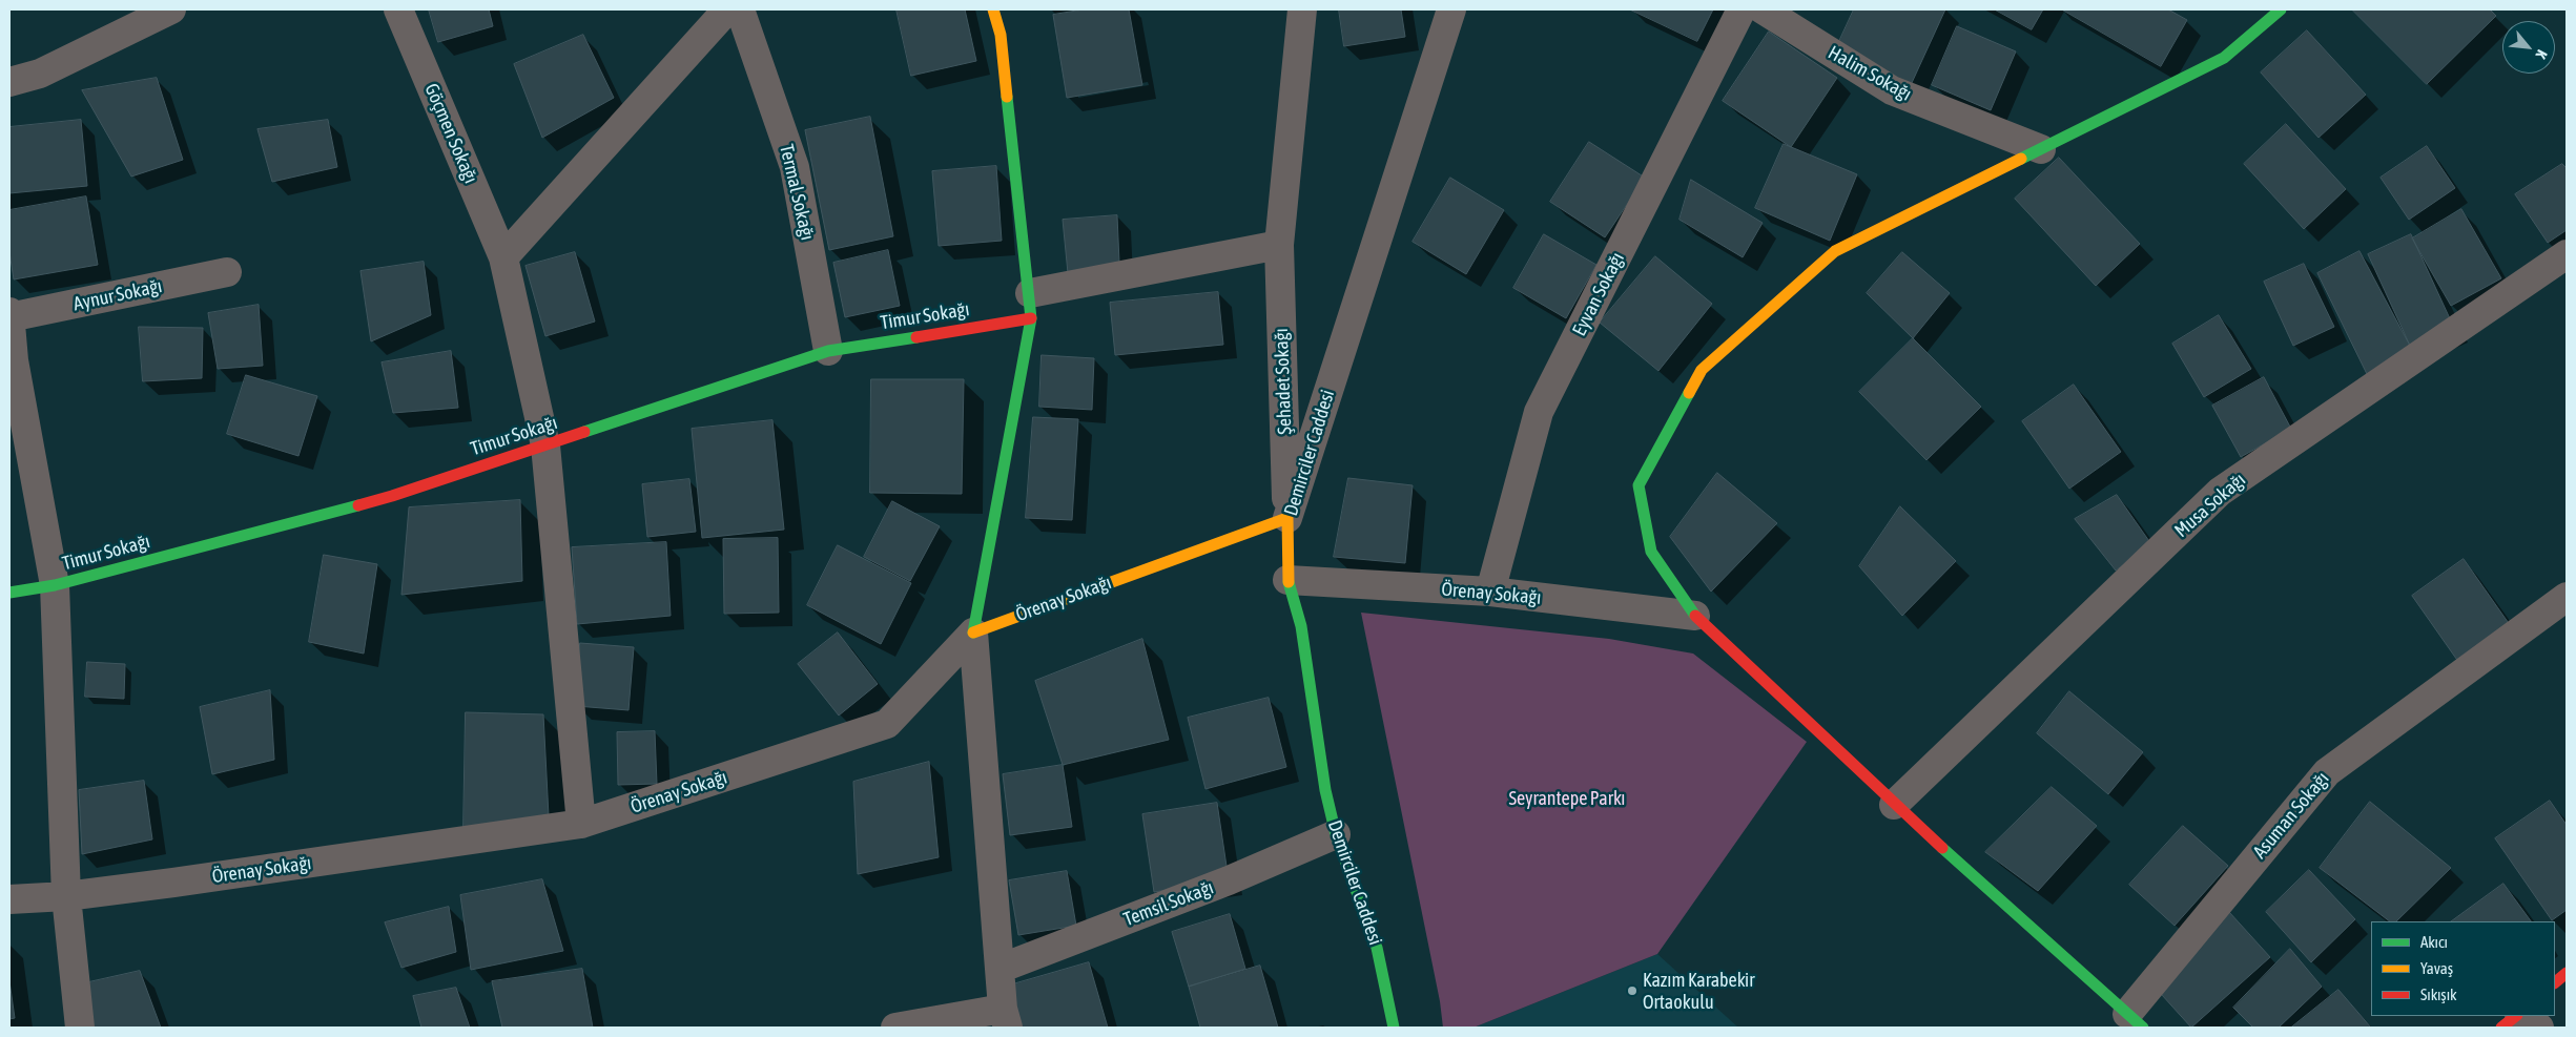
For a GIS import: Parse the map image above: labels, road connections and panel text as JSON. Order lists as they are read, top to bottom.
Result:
{
  "streets": {
    "street": [
      "Halim Sokağı",
      "Göçmen Sokağı",
      "Termal Sokağı",
      "Eyvan Sokağı",
      "Aynur Sokağı",
      "Timur Sokağı",
      "Şehadet Sokağı",
      "Demirciler Caddesi",
      "Musa Sokağı",
      "Örenay Sokağı",
      "Asuman Sokağı",
      "Temsil Sokağı"
    ]
  },
  "crossings": [
    ["Göçmen Sokağı", "Timur Sokağı"],
    ["Göçmen Sokağı", "Örenay Sokağı"],
    ["Termal Sokağı", "Timur Sokağı"],
    ["Eyvan Sokağı", "Örenay Sokağı"],
    ["Şehadet Sokağı", "Demirciler Caddesi"],
    ["Şehadet Sokağı", "Örenay Sokağı"],
    ["Demirciler Caddesi", "Örenay Sokağı"],
    ["Demirciler Caddesi", "Temsil Sokağı"]
  ],
  "parks": ["Seyrantepe Parkı"],
  "places": ["Kazım Karabekir Ortaokulu"],
  "legend": ["Akıcı", "Yavaş", "Sıkışık"],
  "north": "bottom right"
}
